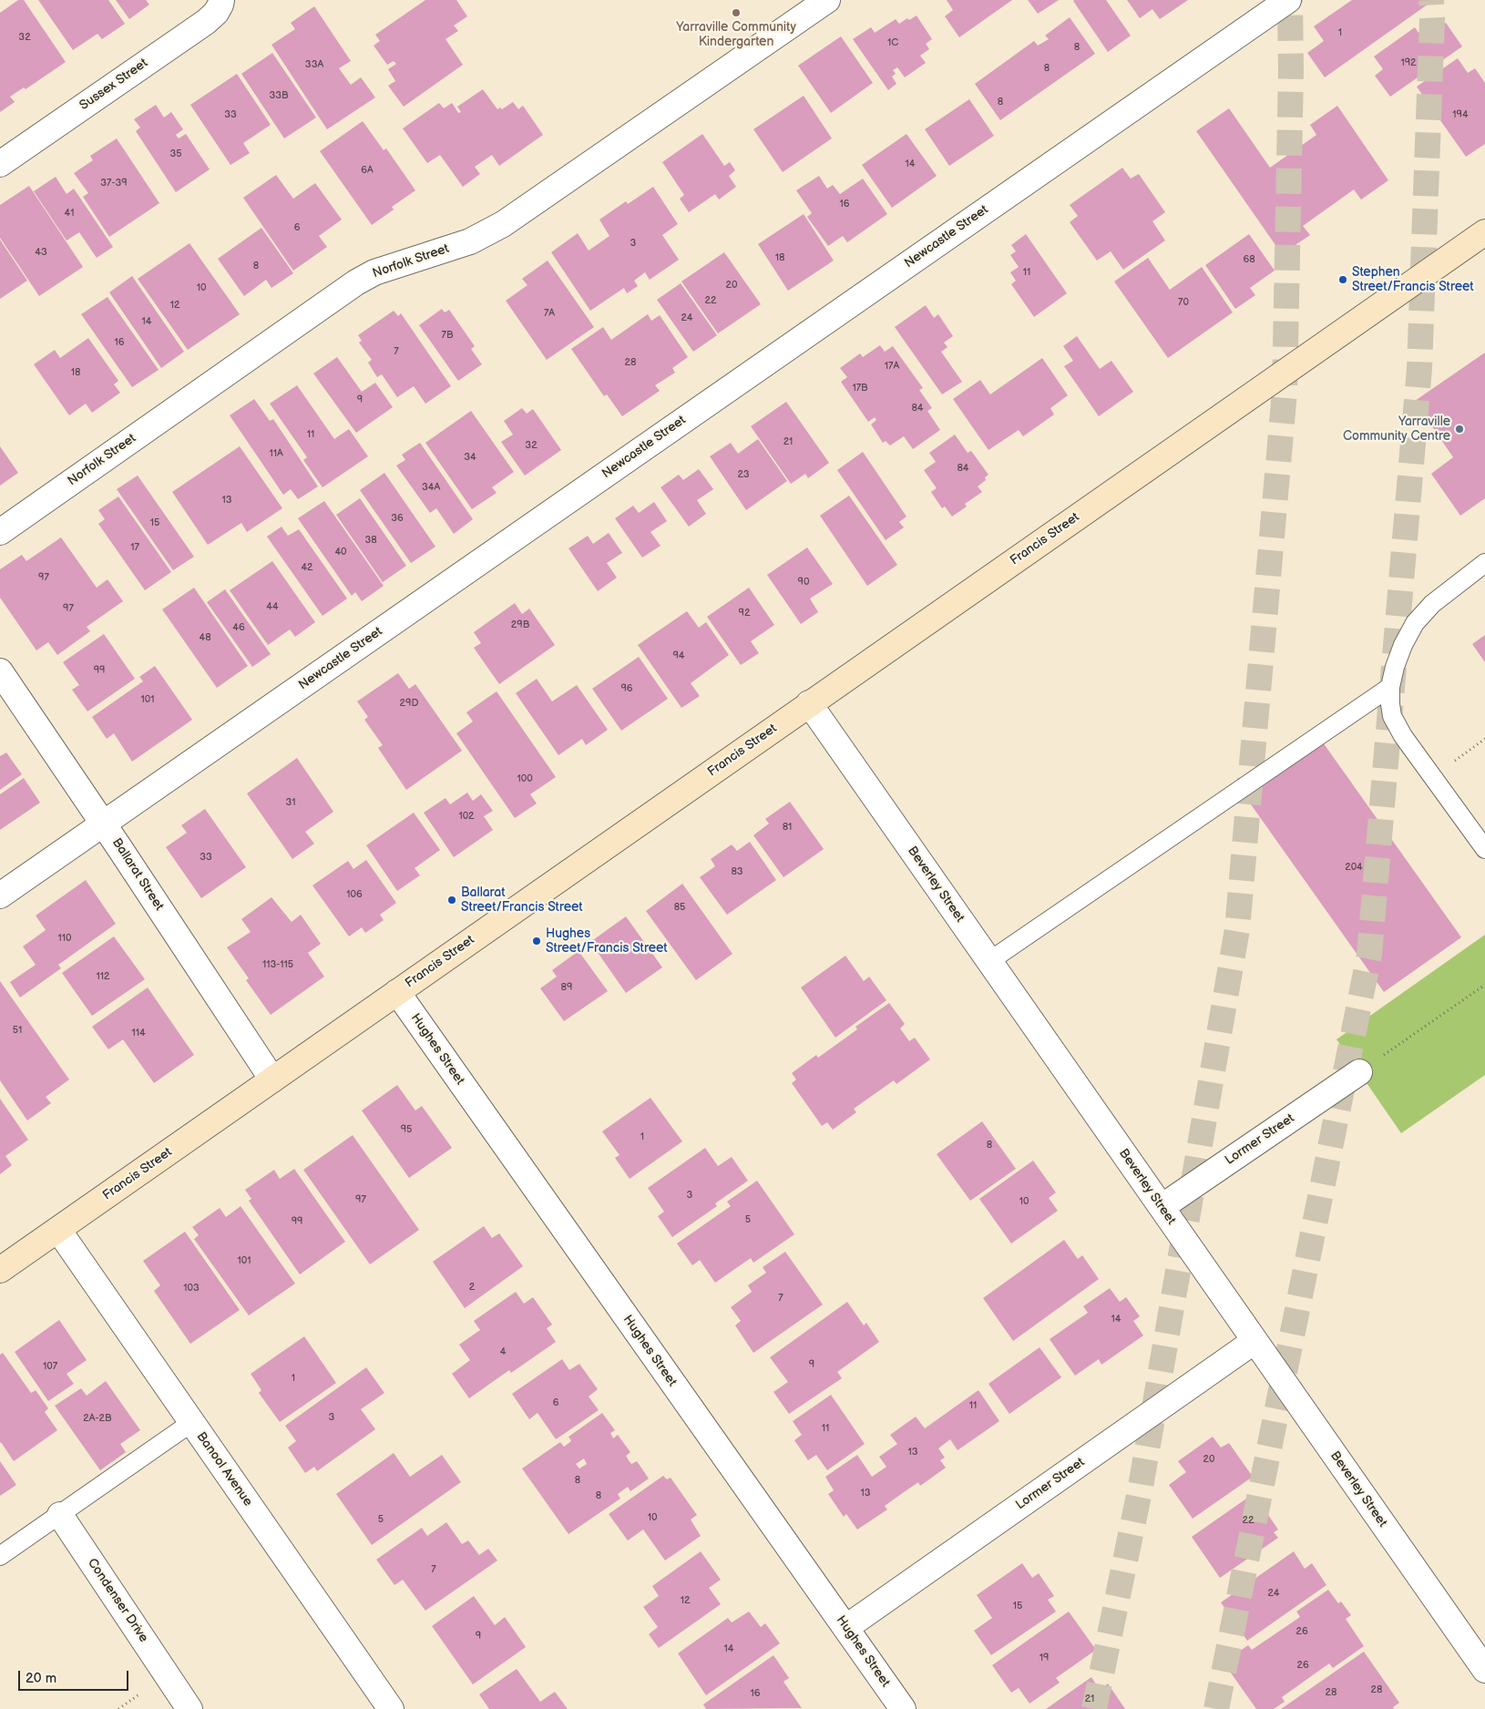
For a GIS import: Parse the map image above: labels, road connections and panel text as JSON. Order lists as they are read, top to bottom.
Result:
{
  "streets": {
    "main road": ["Francis Street"],
    "street": [
      "Sussex Street",
      "Newcastle Street",
      "Norfolk Street",
      "Ballarat Street",
      "Beverley Street",
      "Hughes Street",
      "Lormer Street",
      "Banool Avenue",
      "Condenser Drive"
    ]
  },
  "crossings": [
    ["Newcastle Street", "Ballarat Street"],
    ["Francis Street", "Ballarat Street"],
    ["Francis Street", "Beverley Street"],
    ["Francis Street", "Hughes Street"],
    ["Francis Street", "Banool Avenue"],
    ["Beverley Street", "Lormer Street"],
    ["Hughes Street", "Lormer Street"]
  ],
  "places": [
    "Yarraville Community Kindergarten",
    "Stephen Street/Francis Street",
    "Yarraville Community Centre",
    "Ballarat Street/Francis Street",
    "Hughes Street/Francis Street"
  ],
  "house_numbers": [
    "1",
    "32",
    "1C",
    "8",
    "192",
    "33A",
    "8",
    "33B",
    "8",
    "33",
    "194",
    "35",
    "14",
    "6A",
    "37-39",
    "16",
    "41",
    "6",
    "3",
    "43",
    "18",
    "68",
    "8",
    "11",
    "20",
    "10",
    "22",
    "70",
    "12",
    "7A",
    "24",
    "14",
    "7B",
    "16",
    "7",
    "28",
    "17A",
    "18",
    "17B",
    "9",
    "84",
    "11",
    "21",
    "32",
    "11A",
    "34",
    "84",
    "23",
    "34A",
    "13",
    "36",
    "15",
    "38",
    "17",
    "40",
    "42",
    "97",
    "90",
    "44",
    "97",
    "92",
    "29B",
    "46",
    "48",
    "94",
    "99",
    "96",
    "101",
    "29D",
    "100",
    "31",
    "102",
    "81",
    "33",
    "204",
    "83",
    "106",
    "85",
    "110",
    "113-115",
    "112",
    "89",
    "51",
    "114",
    "95",
    "1",
    "8",
    "3",
    "97",
    "10",
    "5",
    "99",
    "101",
    "2",
    "103",
    "7",
    "14",
    "4",
    "9",
    "107",
    "1",
    "6",
    "11",
    "3",
    "2A-2B",
    "11",
    "13",
    "20",
    "8",
    "13",
    "8",
    "10",
    "5",
    "22",
    "7",
    "24",
    "12",
    "15",
    "26",
    "9",
    "14",
    "19",
    "26",
    "28",
    "28",
    "16",
    "21"
  ],
  "scale_bar": "20 m"
}
